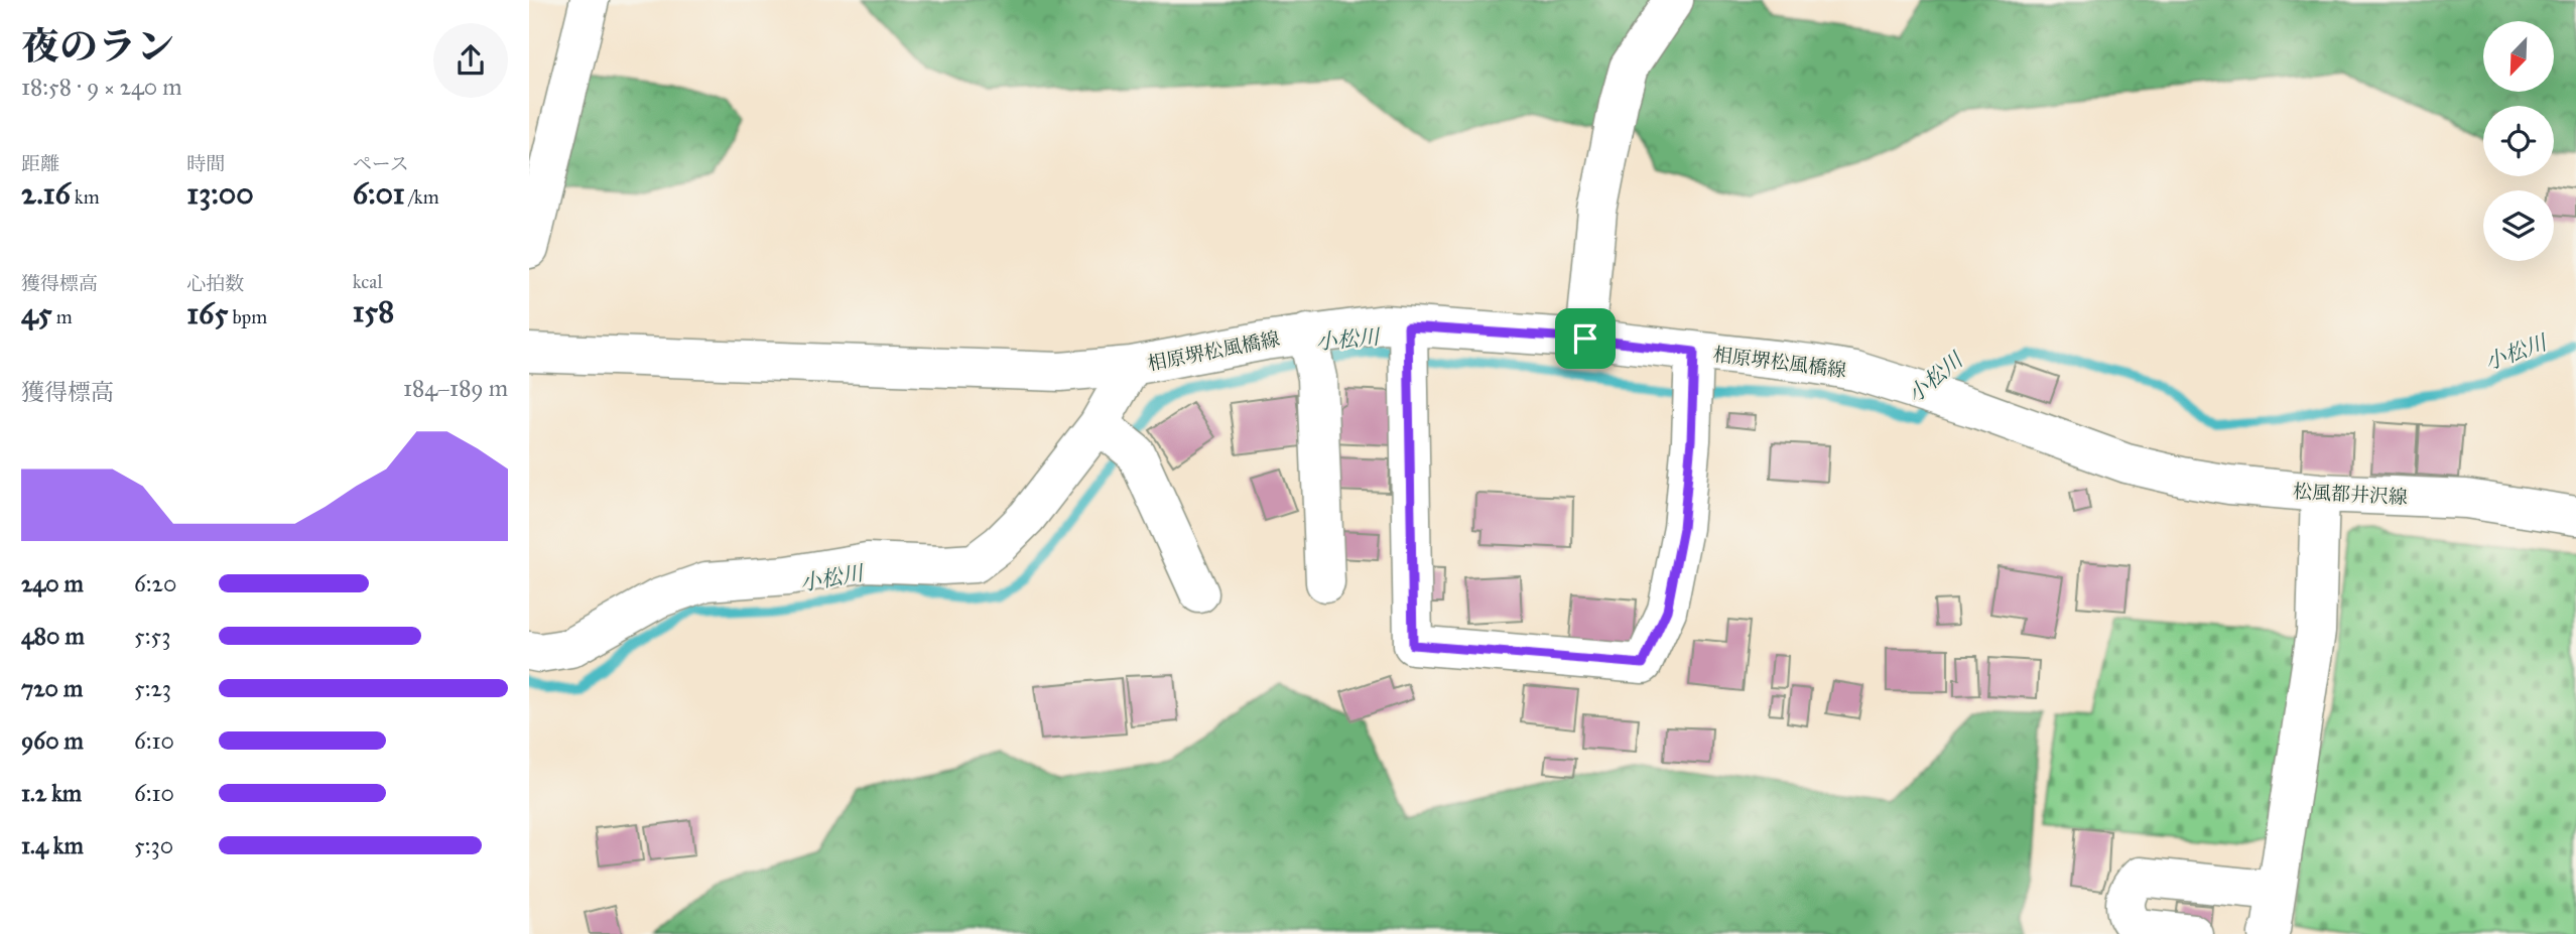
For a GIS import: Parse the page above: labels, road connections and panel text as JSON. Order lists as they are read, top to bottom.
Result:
{
  "streets": {
    "street": ["相原堺松風橋線", "松風都井沢線"]
  },
  "crossings": [
    ["相原堺松風橋線", "松風都井沢線"]
  ],
  "water": ["小松川"],
  "north": "bottom left",
  "page": {
    "heading": ["夜のラン", "18:58 · 9 × 240 m"],
    "stats": [
      ["距離", "2.16 km"],
      ["時間", "13:00"],
      ["ペース", "6:01 /km"],
      ["獲得標高", "45 m"],
      ["心拍数", "165 bpm"],
      ["kcal", "158"]
    ],
    "chart": ["獲得標高", "184–189 m"],
    "list": [
      {
        "name": "240 m",
        "note": "6:20"
      },
      {
        "name": "480 m",
        "note": "5:53"
      },
      {
        "name": "720 m",
        "note": "5:23"
      },
      {
        "name": "960 m",
        "note": "6:10"
      },
      {
        "name": "1.2 km",
        "note": "6:10"
      },
      {
        "name": "1.4 km",
        "note": "5:30"
      }
    ]
  }
}
